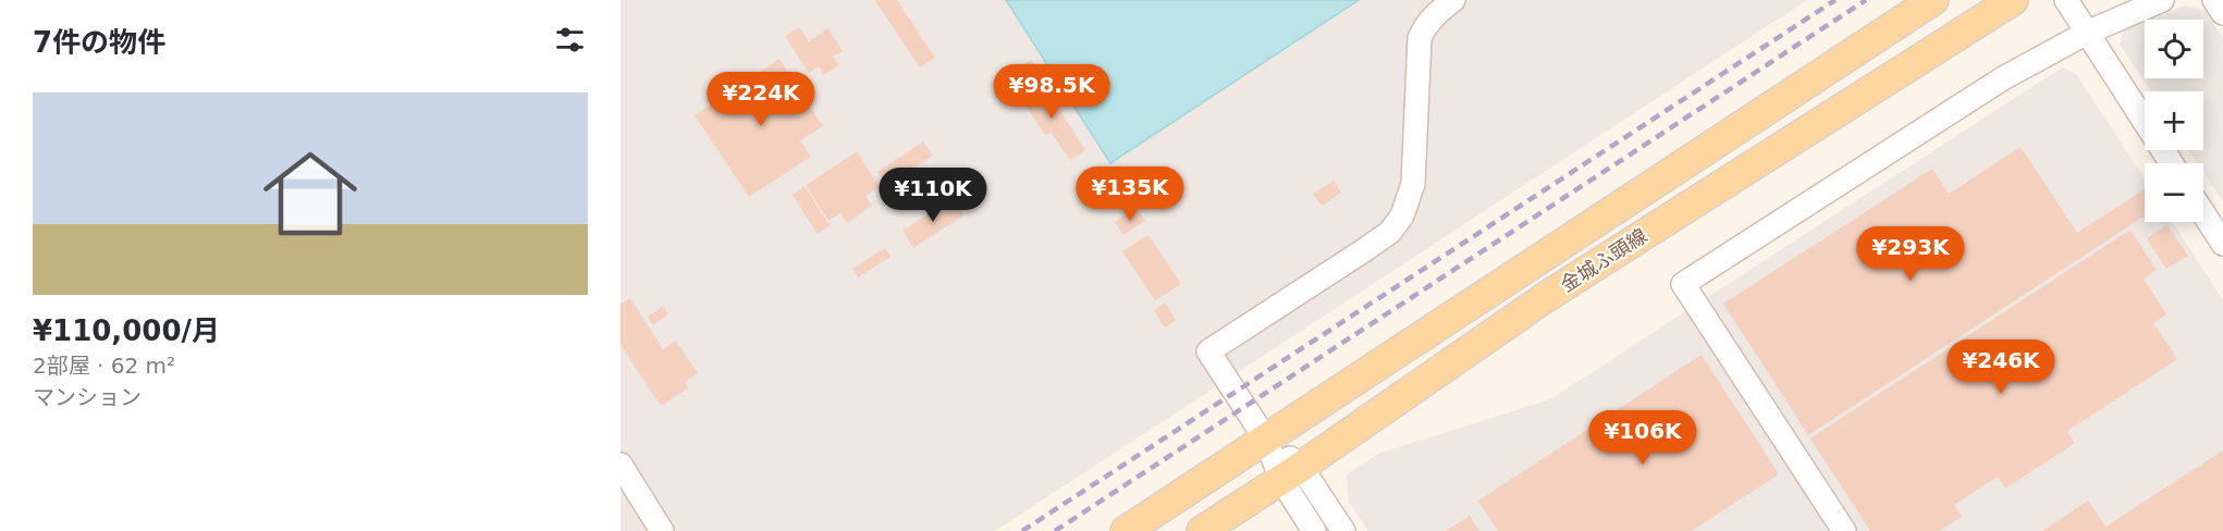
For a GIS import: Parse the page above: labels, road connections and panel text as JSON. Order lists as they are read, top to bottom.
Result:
{
  "streets": {
    "main road": ["金城ふ頭線"]
  },
  "page": {
    "heading": "7件の物件",
    "map_buttons": ["+", "−"],
    "price": [
      "¥98.5K",
      "¥224K",
      "¥135K",
      "¥110K",
      "¥293K",
      "¥246K",
      "¥106K"
    ],
    "list": [
      {
        "name": "¥110,000/月",
        "note": "2部屋 · 62 m² · マンション"
      }
    ]
  }
}
